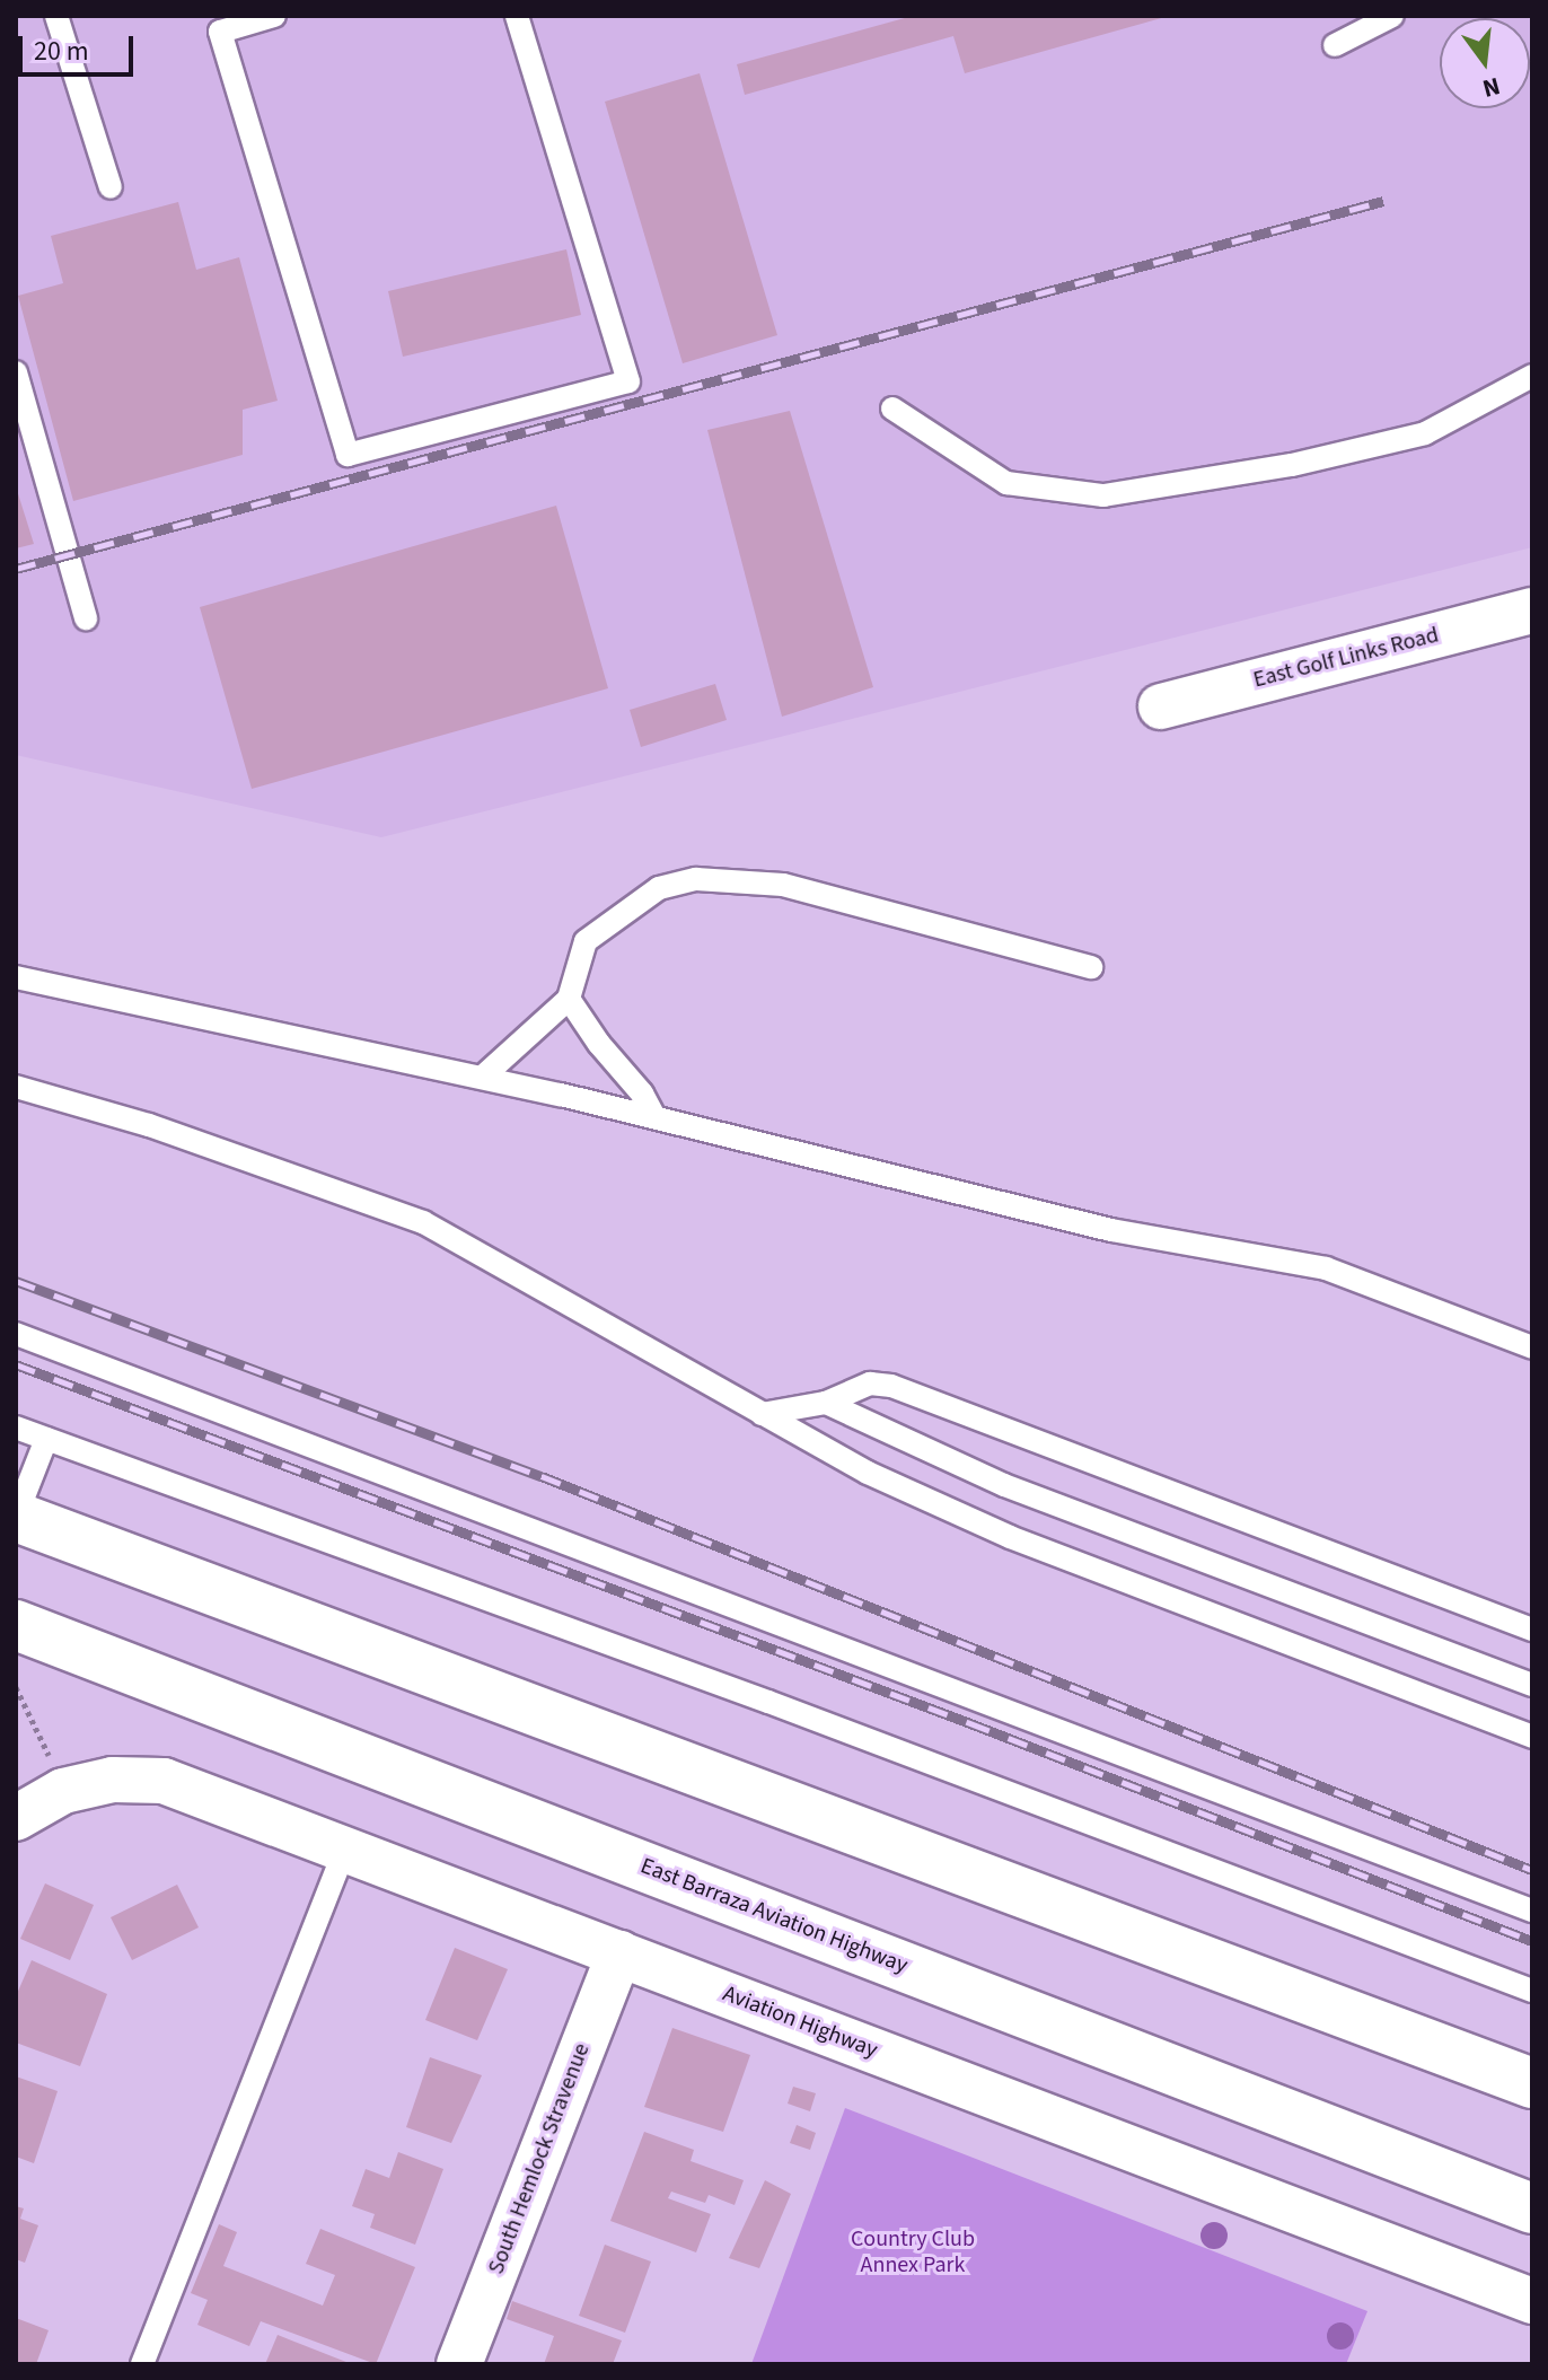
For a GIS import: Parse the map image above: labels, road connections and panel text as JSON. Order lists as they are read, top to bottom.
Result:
{
  "streets": {
    "main road": ["East Barraza Aviation Highway"],
    "street": ["East Golf Links Road", "Aviation Highway", "South Hemlock Stravenue"]
  },
  "crossings": [
    ["Aviation Highway", "South Hemlock Stravenue"]
  ],
  "parks": ["Country Club Annex Park"],
  "scale_bar": "20 m",
  "north": "bottom"
}
